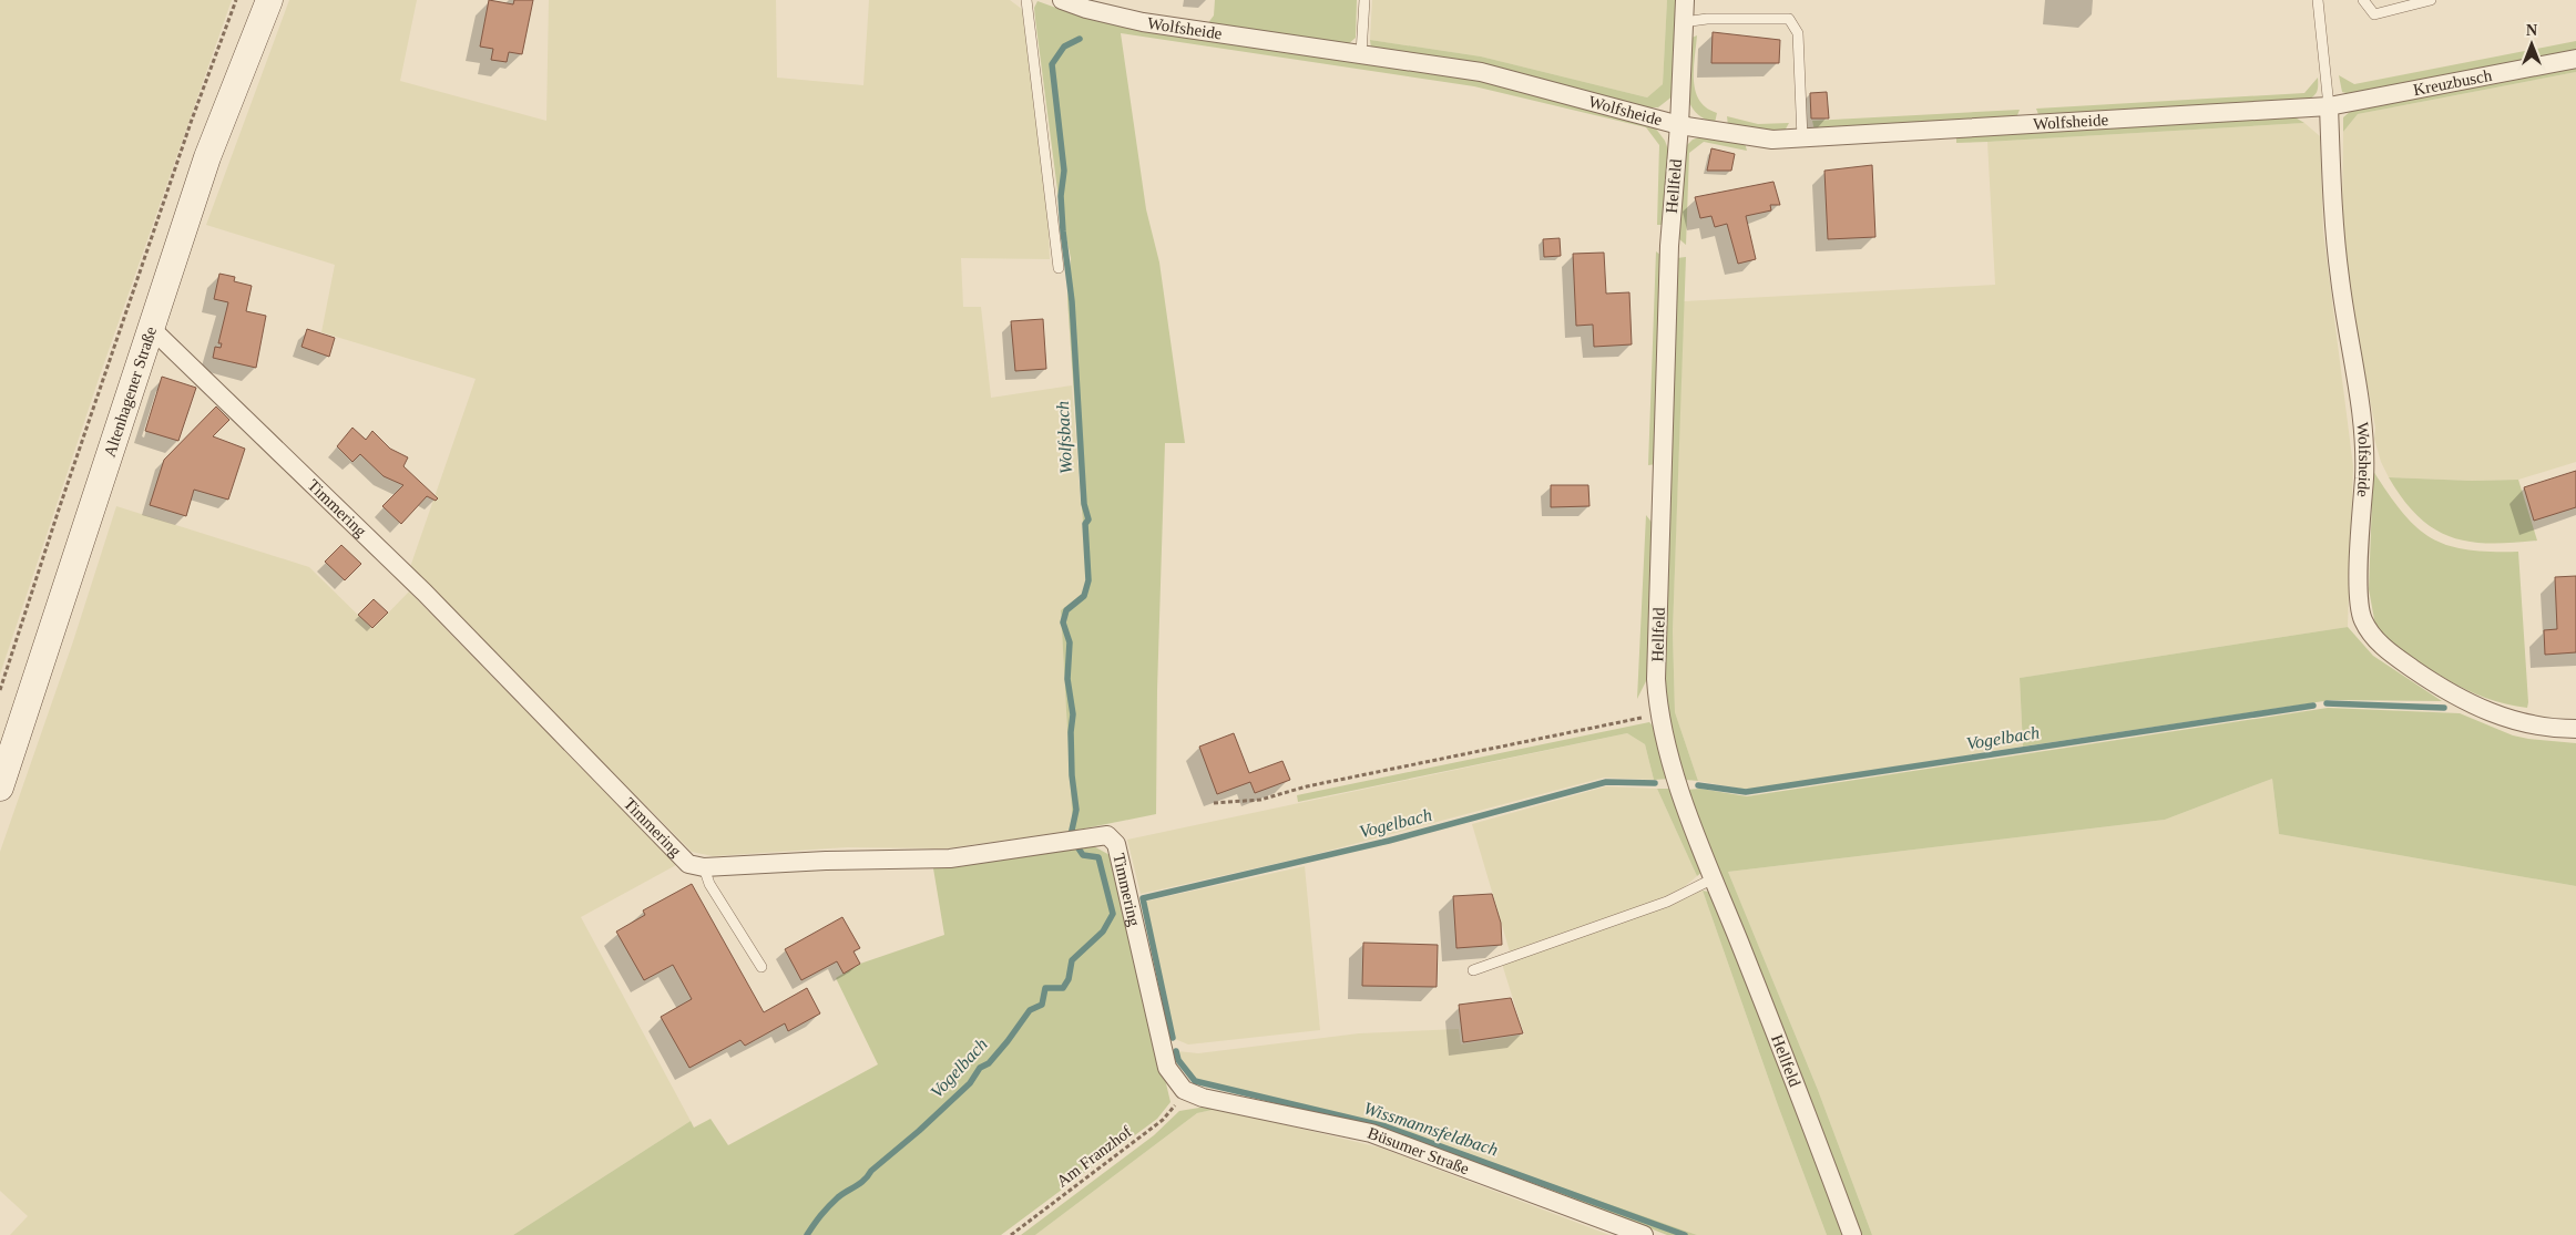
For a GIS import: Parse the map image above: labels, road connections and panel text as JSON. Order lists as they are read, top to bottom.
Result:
{
  "streets": {
    "main road": ["Altenhagener Straße"],
    "street": [
      "Wolfsheide",
      "Kreuzbusch",
      "Hellfeld",
      "Timmering",
      "Büsumer Straße"
    ],
    "path": ["Am Franzhof"]
  },
  "crossings": [
    ["Wolfsheide", "Kreuzbusch"],
    ["Wolfsheide", "Hellfeld"],
    ["Altenhagener Straße", "Timmering"],
    ["Timmering", "Büsumer Straße"],
    ["Timmering", "Am Franzhof"],
    ["Büsumer Straße", "Am Franzhof"]
  ],
  "water": ["Wolfsbach", "Vogelbach", "Wissmannsfeldbach"],
  "north": "top"
}
